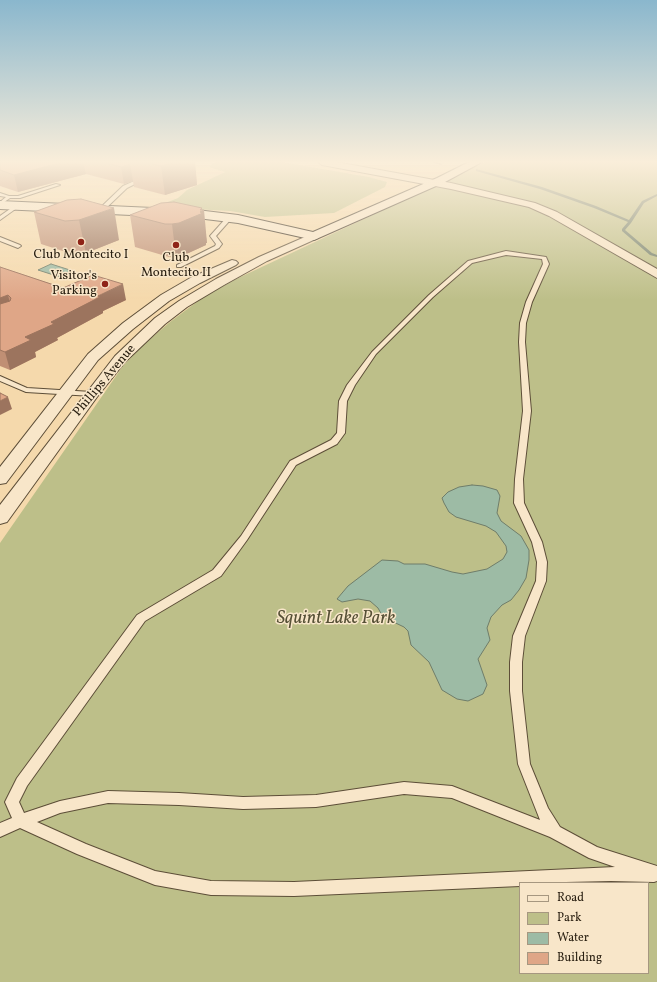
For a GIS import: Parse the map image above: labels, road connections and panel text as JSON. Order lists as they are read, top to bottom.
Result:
{
  "streets": {
    "street": ["Phillips Avenue"]
  },
  "parks": ["Squint Lake Park"],
  "places": ["Club Montecito I", "Club Montecito II", "Visitor's Parking"],
  "legend": [
    "Road",
    "Park",
    "Water",
    "Building"
  ]
}
